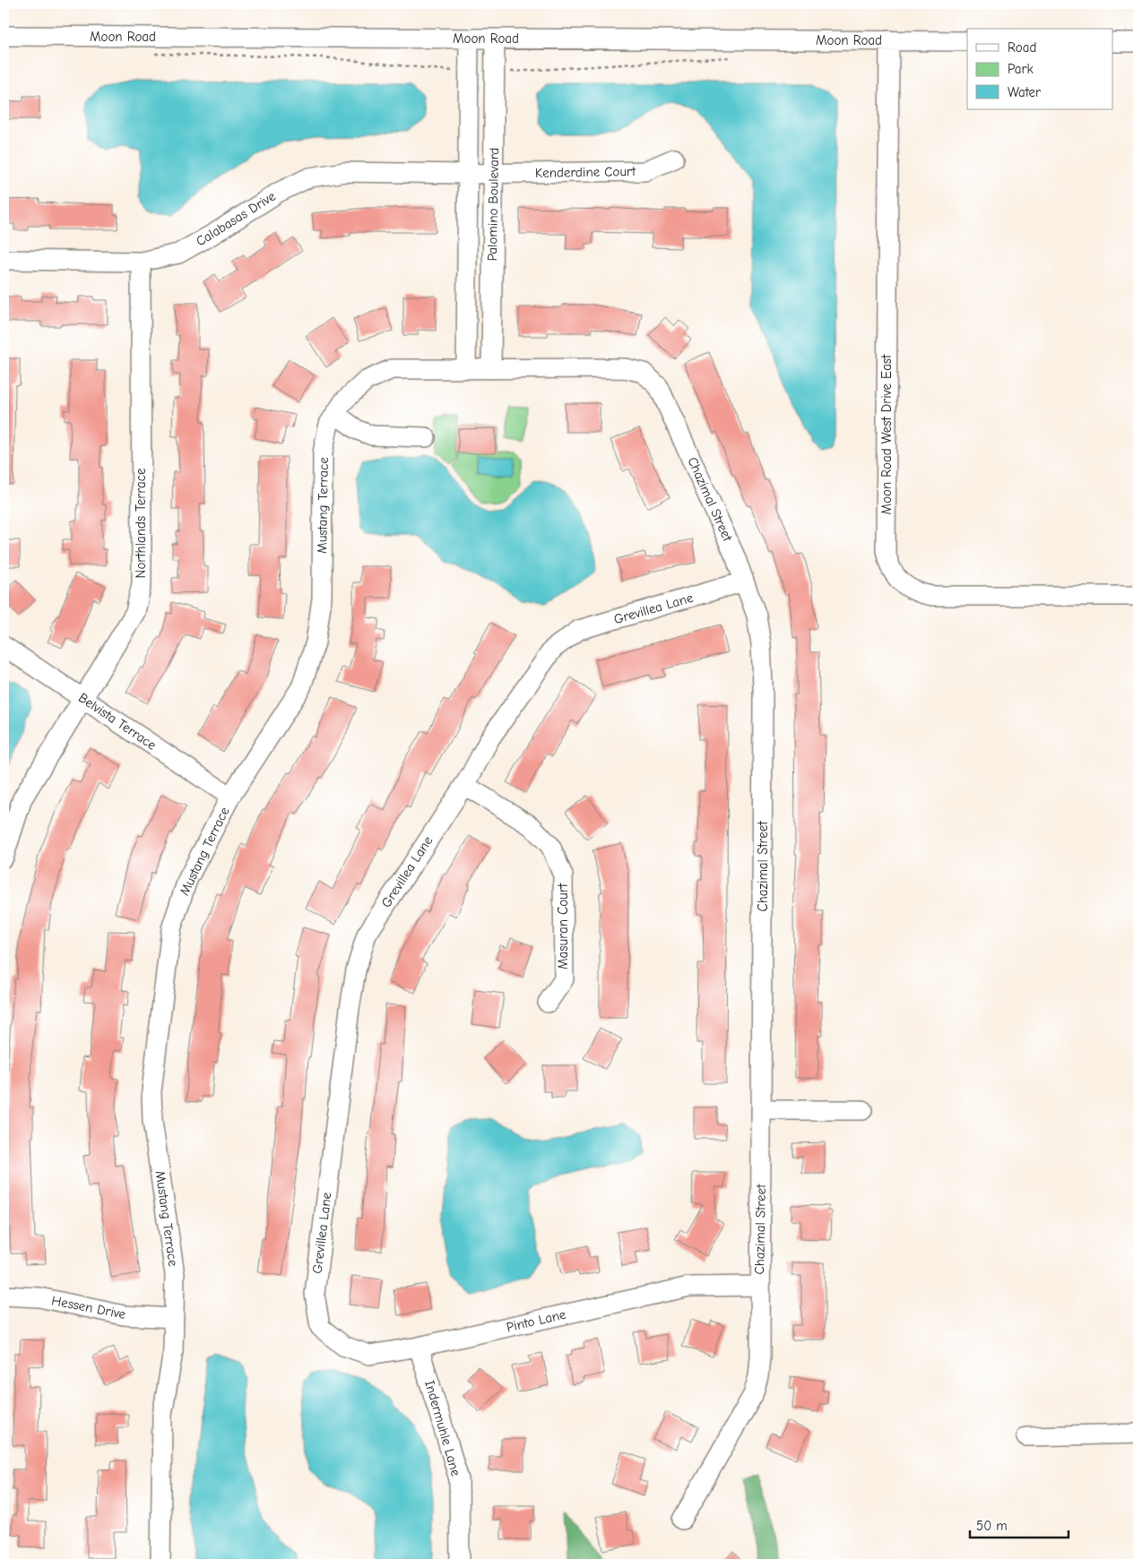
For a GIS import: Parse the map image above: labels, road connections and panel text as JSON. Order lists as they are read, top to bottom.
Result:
{
  "streets": {
    "street": [
      "Moon Road",
      "Kenderdine Court",
      "Palomino Boulevard",
      "Calabasas Drive",
      "Moon Road West Drive East",
      "Chazimal Street",
      "Mustang Terrace",
      "Northlands Terrace",
      "Grevillea Lane",
      "Belvista Terrace",
      "Masuran Court",
      "Hessen Drive",
      "Pinto Lane",
      "Indermuhle Lane"
    ]
  },
  "crossings": [
    ["Moon Road", "Palomino Boulevard"],
    ["Moon Road", "Moon Road West Drive East"],
    ["Kenderdine Court", "Palomino Boulevard"],
    ["Kenderdine Court", "Calabasas Drive"],
    ["Palomino Boulevard", "Calabasas Drive"],
    ["Palomino Boulevard", "Chazimal Street"],
    ["Palomino Boulevard", "Mustang Terrace"],
    ["Calabasas Drive", "Northlands Terrace"],
    ["Chazimal Street", "Mustang Terrace"],
    ["Chazimal Street", "Grevillea Lane"],
    ["Chazimal Street", "Pinto Lane"],
    ["Mustang Terrace", "Belvista Terrace"],
    ["Mustang Terrace", "Hessen Drive"],
    ["Northlands Terrace", "Belvista Terrace"],
    ["Grevillea Lane", "Masuran Court"],
    ["Grevillea Lane", "Pinto Lane"],
    ["Pinto Lane", "Indermuhle Lane"]
  ],
  "legend": ["Road", "Park", "Water"],
  "scale_bar": "50 m"
}
